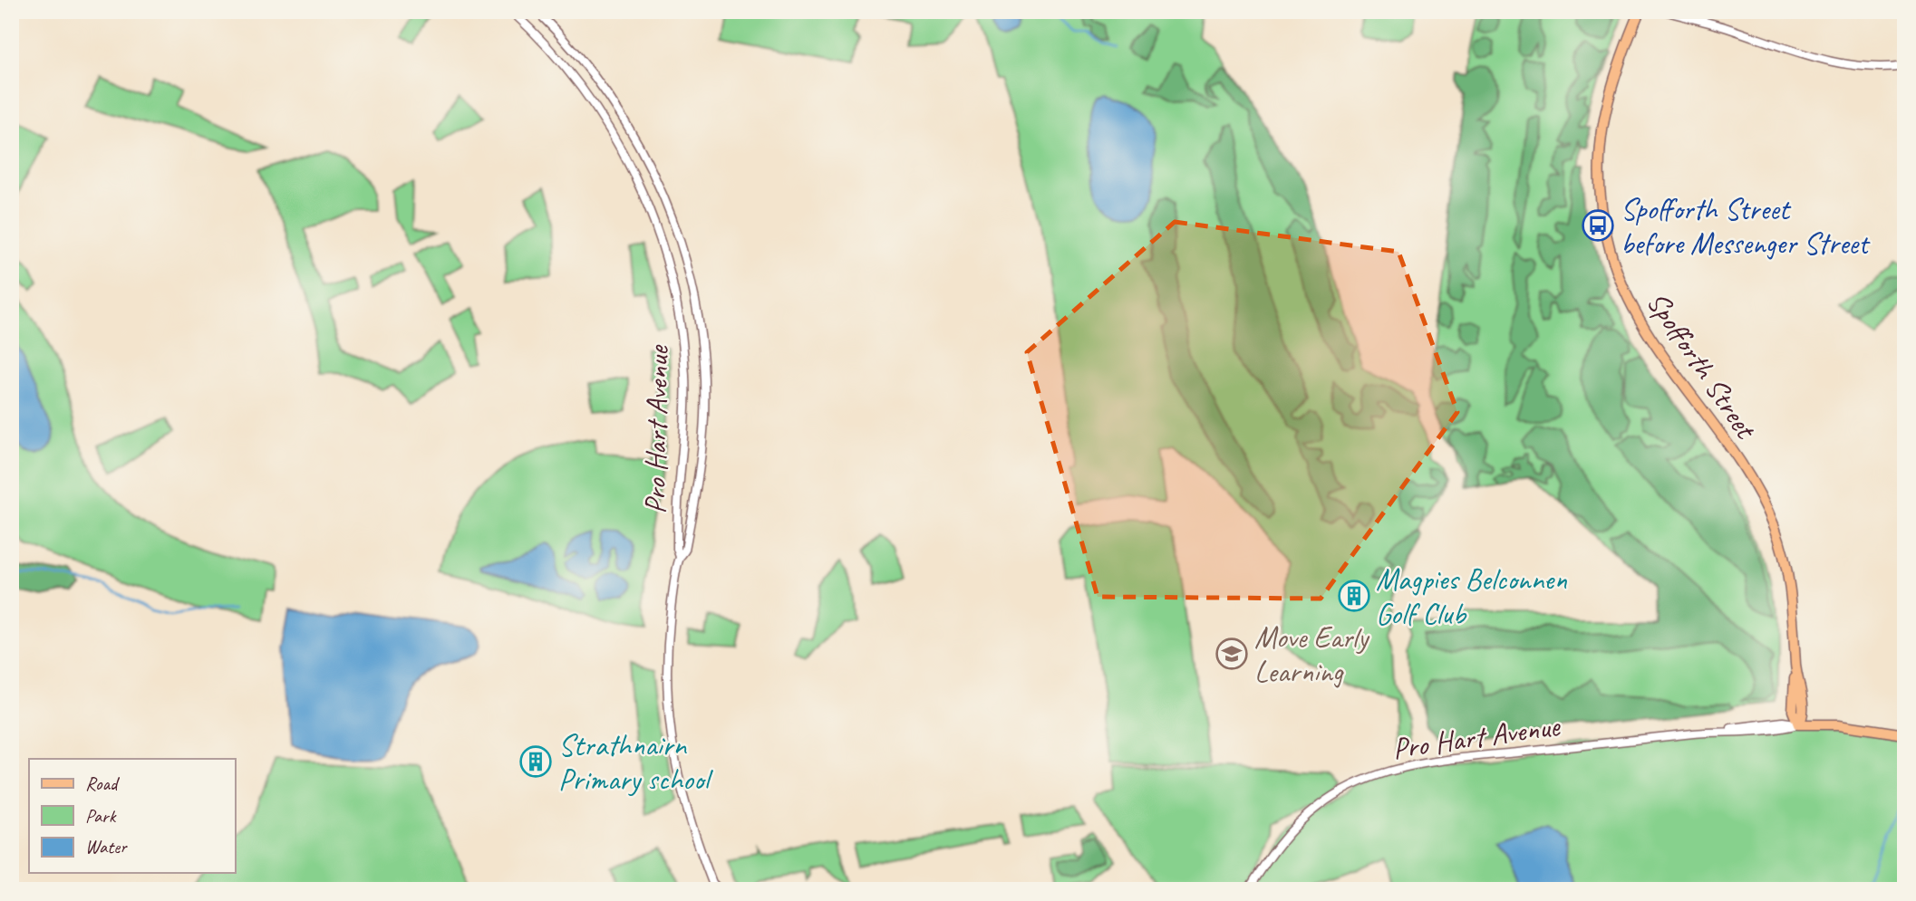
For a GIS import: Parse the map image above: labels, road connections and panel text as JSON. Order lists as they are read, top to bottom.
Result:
{
  "streets": {
    "main road": ["Spofforth Street"],
    "street": ["Pro Hart Avenue"]
  },
  "crossings": [
    ["Spofforth Street", "Pro Hart Avenue"]
  ],
  "places": {
    "bus stop": ["Spofforth Street before Messenger Street"],
    "building": ["Magpies Belconnen Golf Club", "Strathnairn Primary school"],
    "school or university": ["Move Early Learning"]
  },
  "legend": ["Road", "Park", "Water"]
}
